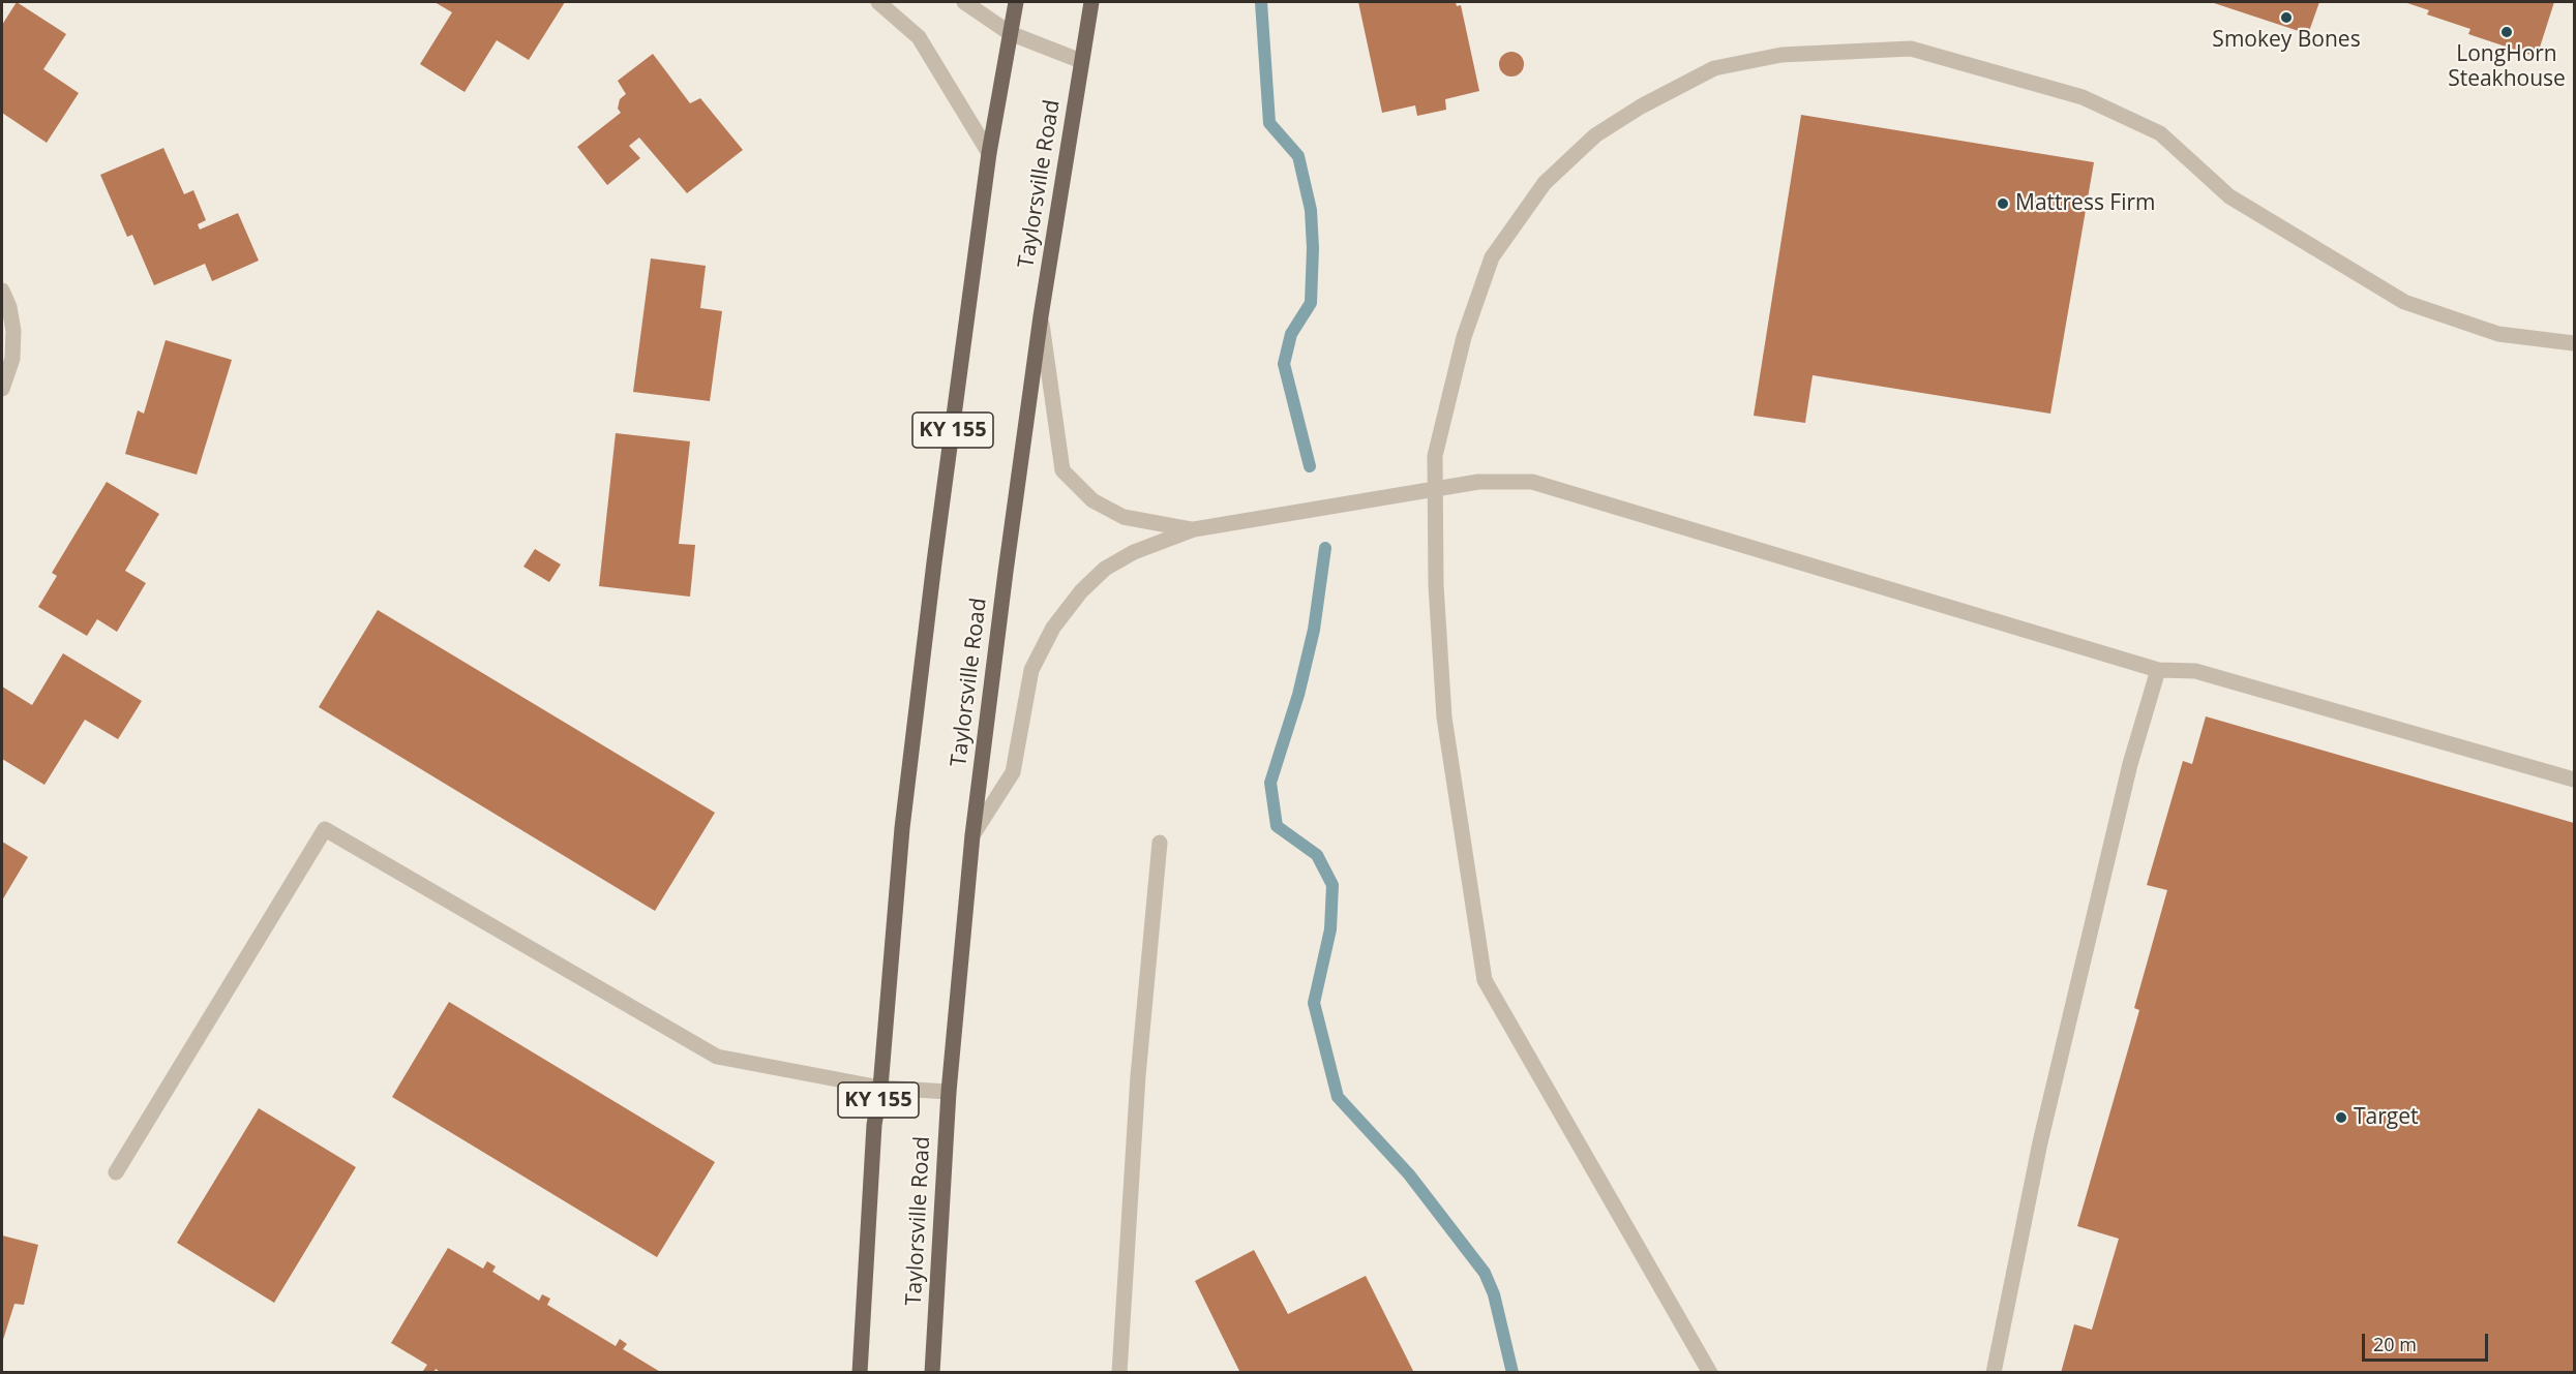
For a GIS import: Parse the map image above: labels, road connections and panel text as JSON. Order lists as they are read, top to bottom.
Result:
{
  "streets": {
    "main road": ["Taylorsville Road", "KY 155"]
  },
  "places": [
    "Smokey Bones",
    "LongHorn Steakhouse",
    "Mattress Firm",
    "Target"
  ],
  "scale_bar": "20 m"
}
